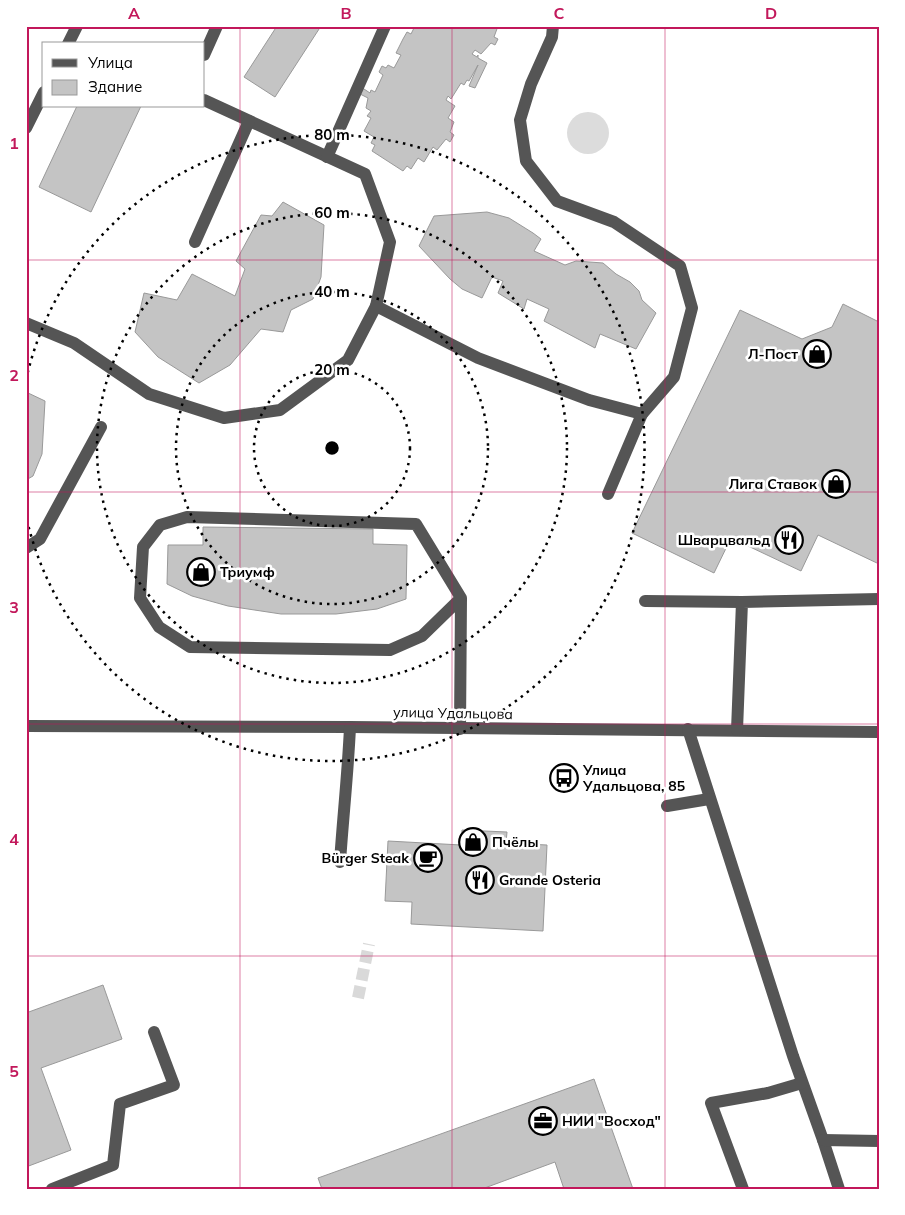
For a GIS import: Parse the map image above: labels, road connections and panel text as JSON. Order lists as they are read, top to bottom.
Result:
{
  "streets": {
    "street": ["улица Удальцова"]
  },
  "places": {
    "shop": [
      "Л-Пост",
      "Лига Ставок",
      "Триумф",
      "Пчёлы"
    ],
    "restaurant": ["Шварцвальд", "Grande Osteria"],
    "bus stop": ["Улица Удальцова, 85"],
    "cafe": ["Bürger Steak"],
    "office": ["НИИ \"Восход\""]
  },
  "legend": ["Улица", "Здание"],
  "grid": {
    "columns": [
      "A",
      "B",
      "C",
      "D"
    ],
    "rows": [
      "1",
      "2",
      "3",
      "4",
      "5"
    ]
  },
  "rings": [
    "80 m",
    "60 m",
    "40 m",
    "20 m"
  ]
}
